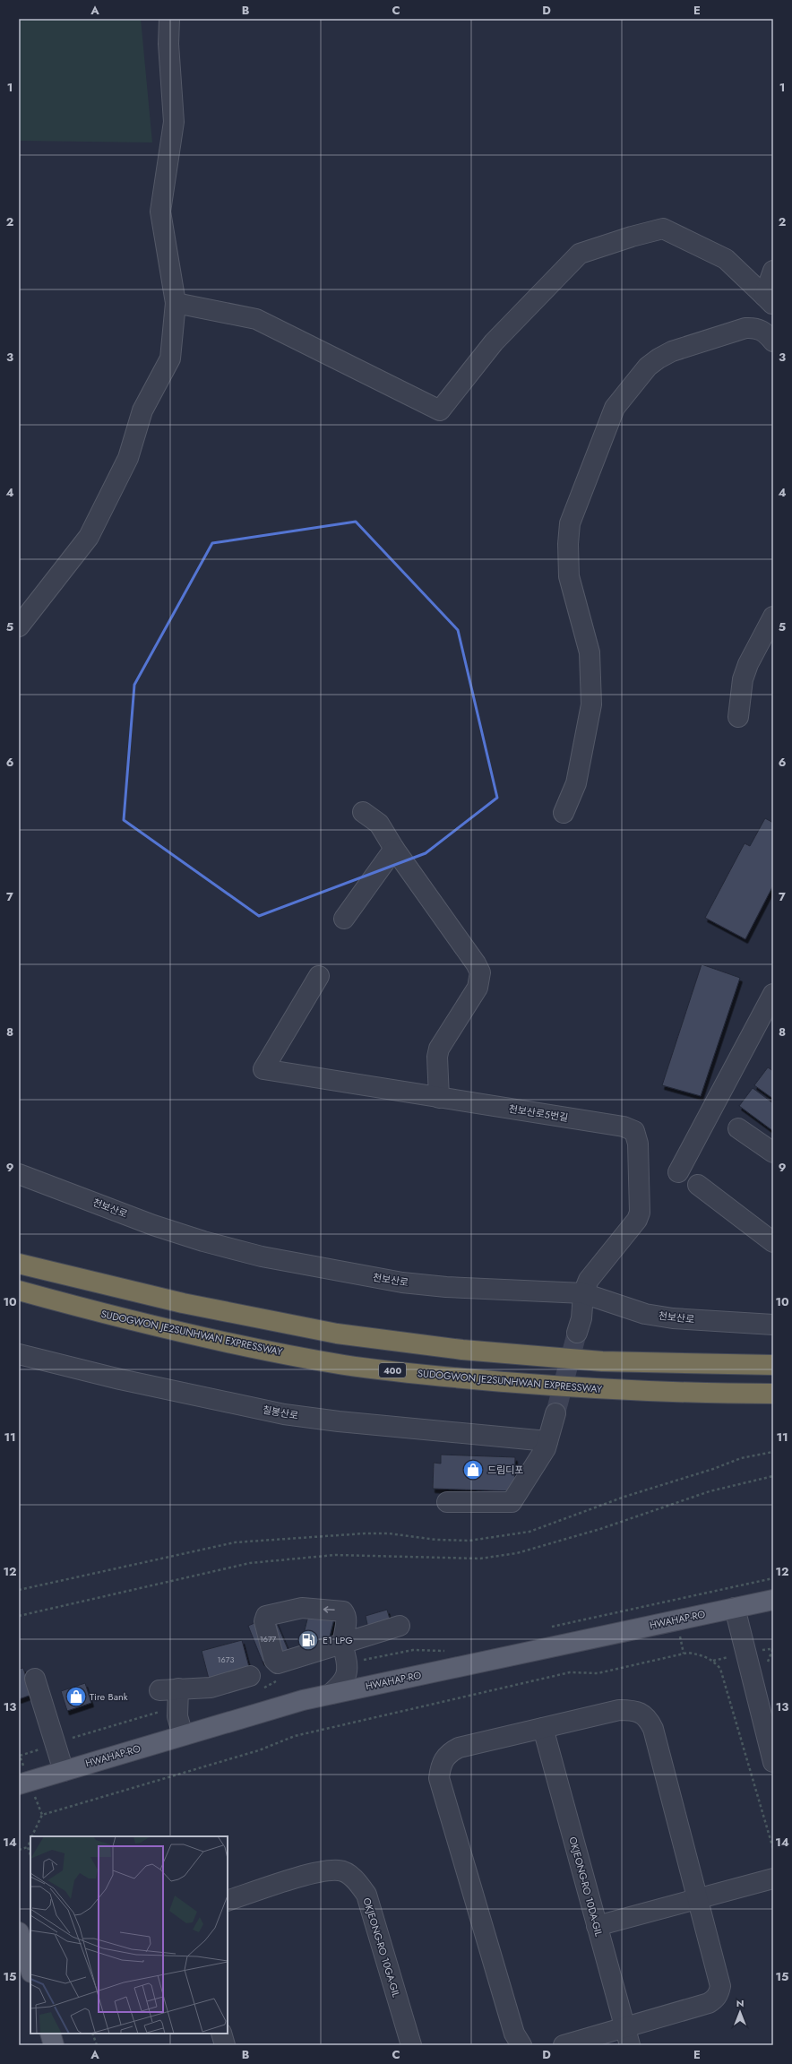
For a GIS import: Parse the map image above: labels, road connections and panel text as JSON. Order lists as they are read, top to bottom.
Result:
{
  "streets": {
    "highway": ["SUDOGWON JE2SUNHWAN EXPRESSWAY", "400"],
    "main road": ["HWAHAP-RO"],
    "street": [
      "천보산로5번길",
      "천보산로",
      "칠봉산로",
      "OKJEONG-RO 10DA-GIL",
      "OKJEONG-RO 10GA-GIL"
    ]
  },
  "crossings": [
    ["천보산로5번길", "천보산로"]
  ],
  "places": {
    "shop": ["드림디포", "Tire Bank"],
    "fuel station": ["E1 LPG"]
  },
  "house_numbers": ["1677", "1673"],
  "north": "top",
  "grid": {
    "columns": [
      "A",
      "B",
      "C",
      "D",
      "E"
    ],
    "rows": [
      "1",
      "2",
      "3",
      "4",
      "5",
      "6",
      "7",
      "8",
      "9",
      "10",
      "11",
      "12",
      "13",
      "14",
      "15"
    ]
  }
}
